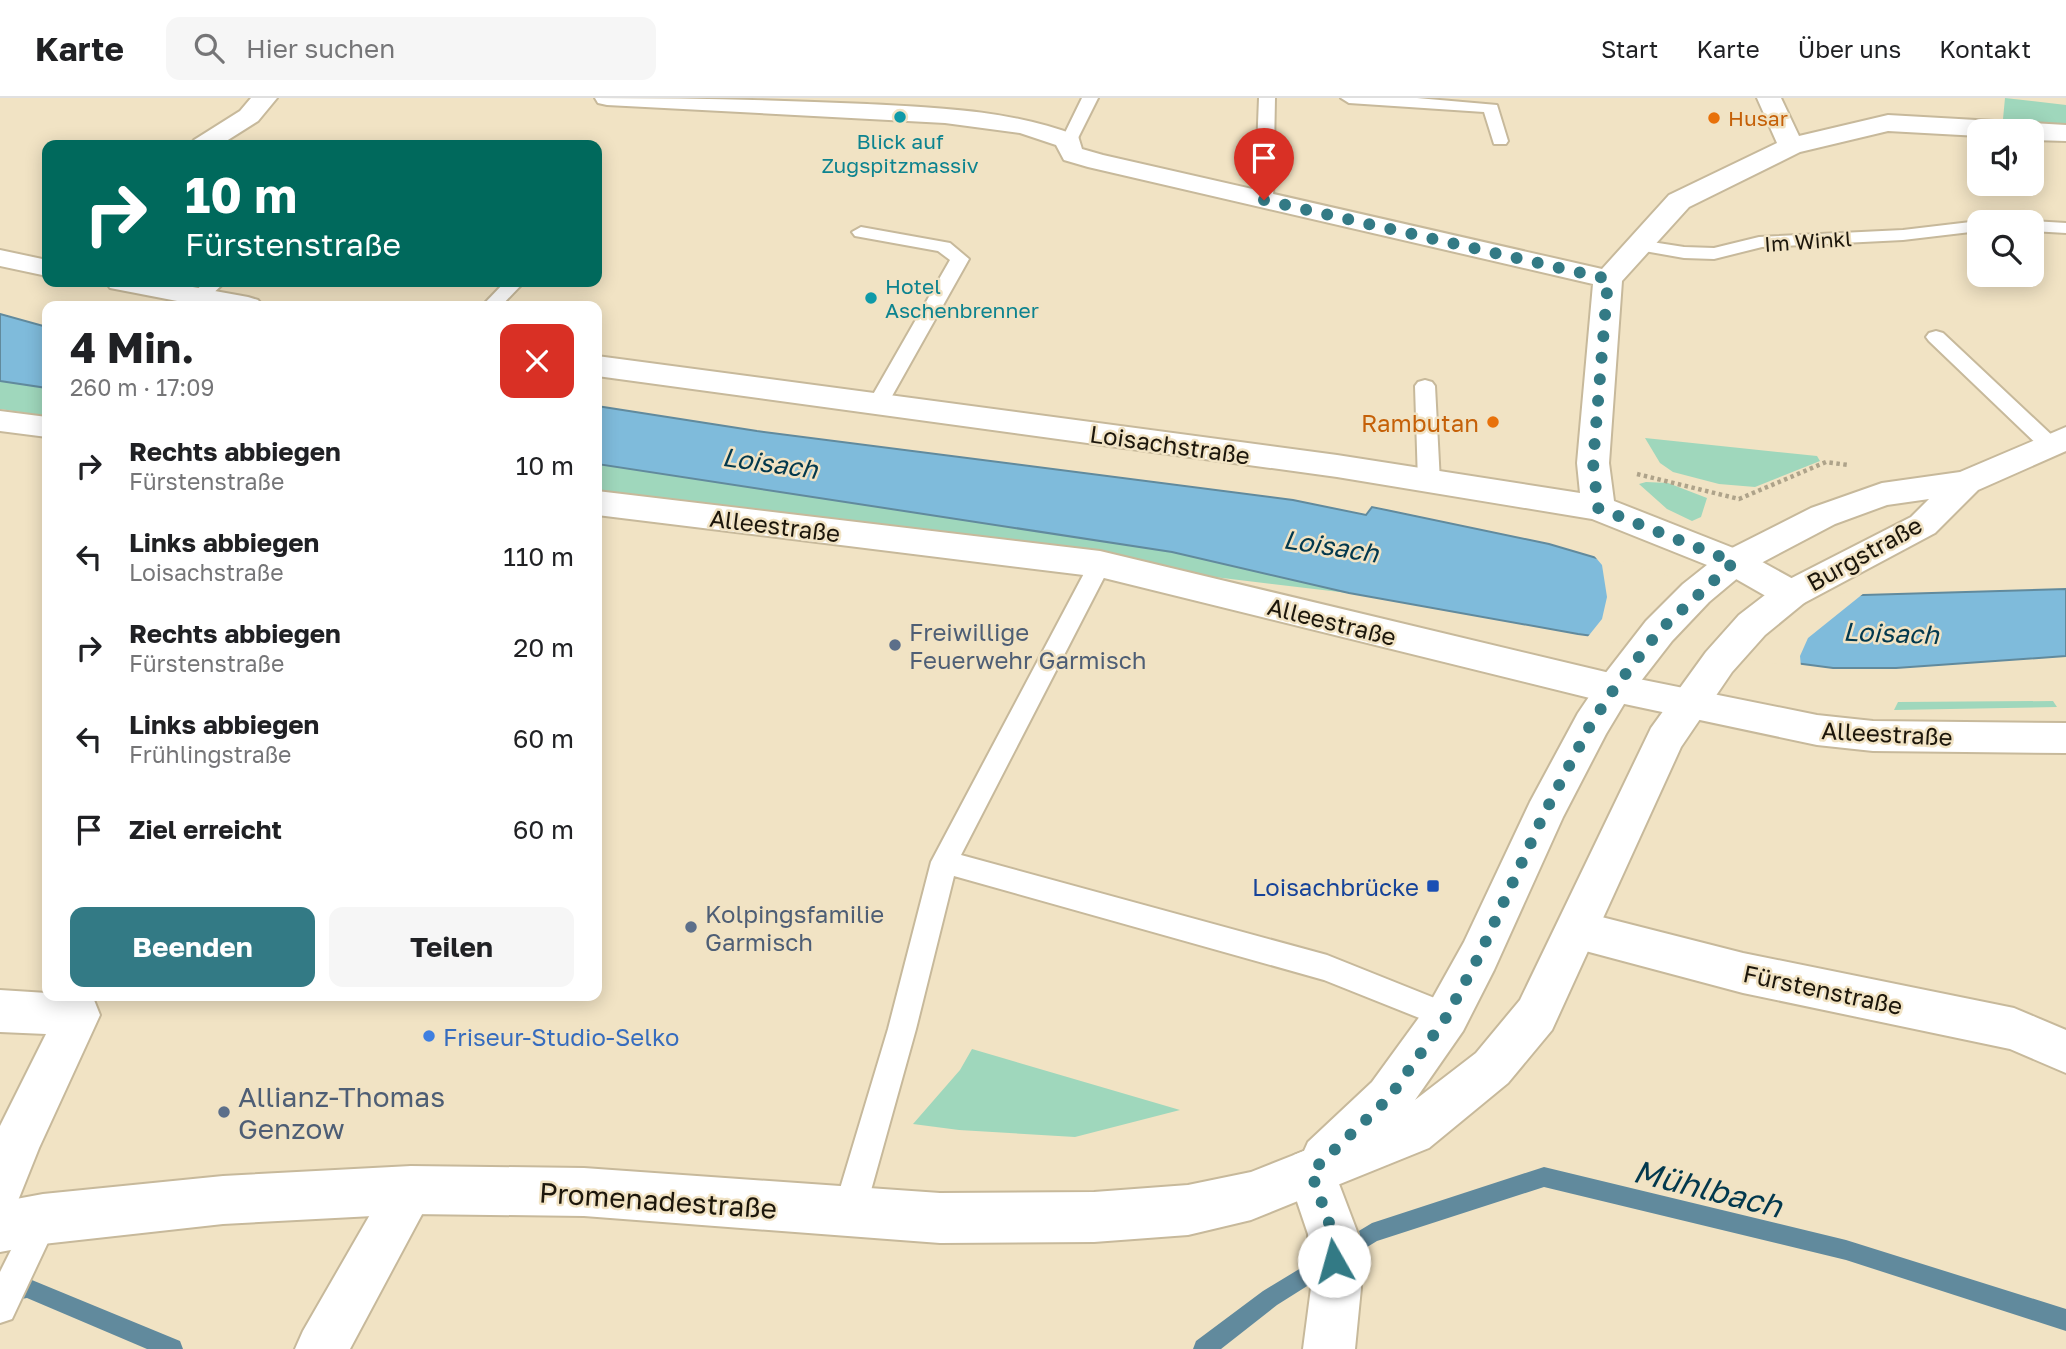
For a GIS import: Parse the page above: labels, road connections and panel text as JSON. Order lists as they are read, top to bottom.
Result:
{
  "streets": {
    "street": [
      "Loisachstraße",
      "Alleestraße",
      "Burgstraße",
      "Fürstenstraße",
      "Promenadestraße"
    ],
    "lane": ["Im Winkl"]
  },
  "crossings": [
    ["Loisachstraße", "Burgstraße"]
  ],
  "water": ["Loisach", "Mühlbach"],
  "places": {
    "other": [
      "Blick auf Zugspitzmassiv",
      "Husar",
      "Hotel Aschenbrenner",
      "Rambutan",
      "Freiwillige Feuerwehr Garmisch",
      "Kolpingsfamilie Garmisch",
      "Friseur-Studio-Selko",
      "Allianz-Thomas Genzow"
    ],
    "transit": ["Loisachbrücke"]
  },
  "page": {
    "header": "Karte",
    "search": "Hier suchen",
    "nav": [
      "Start",
      "Karte",
      "Über uns",
      "Kontakt"
    ],
    "turn": ["10 m", "Fürstenstraße"],
    "heading": ["4 Min.", "260 m · 17:09"],
    "list": [
      {
        "name": "Rechts abbiegen",
        "note": "Fürstenstraße",
        "value": "10 m"
      },
      {
        "name": "Links abbiegen",
        "note": "Loisachstraße",
        "value": "110 m"
      },
      {
        "name": "Rechts abbiegen",
        "note": "Fürstenstraße",
        "value": "20 m"
      },
      {
        "name": "Links abbiegen",
        "note": "Frühlingstraße",
        "value": "60 m"
      },
      {
        "name": "Ziel erreicht",
        "value": "60 m"
      }
    ],
    "buttons": ["Beenden", "Teilen"]
  }
}
